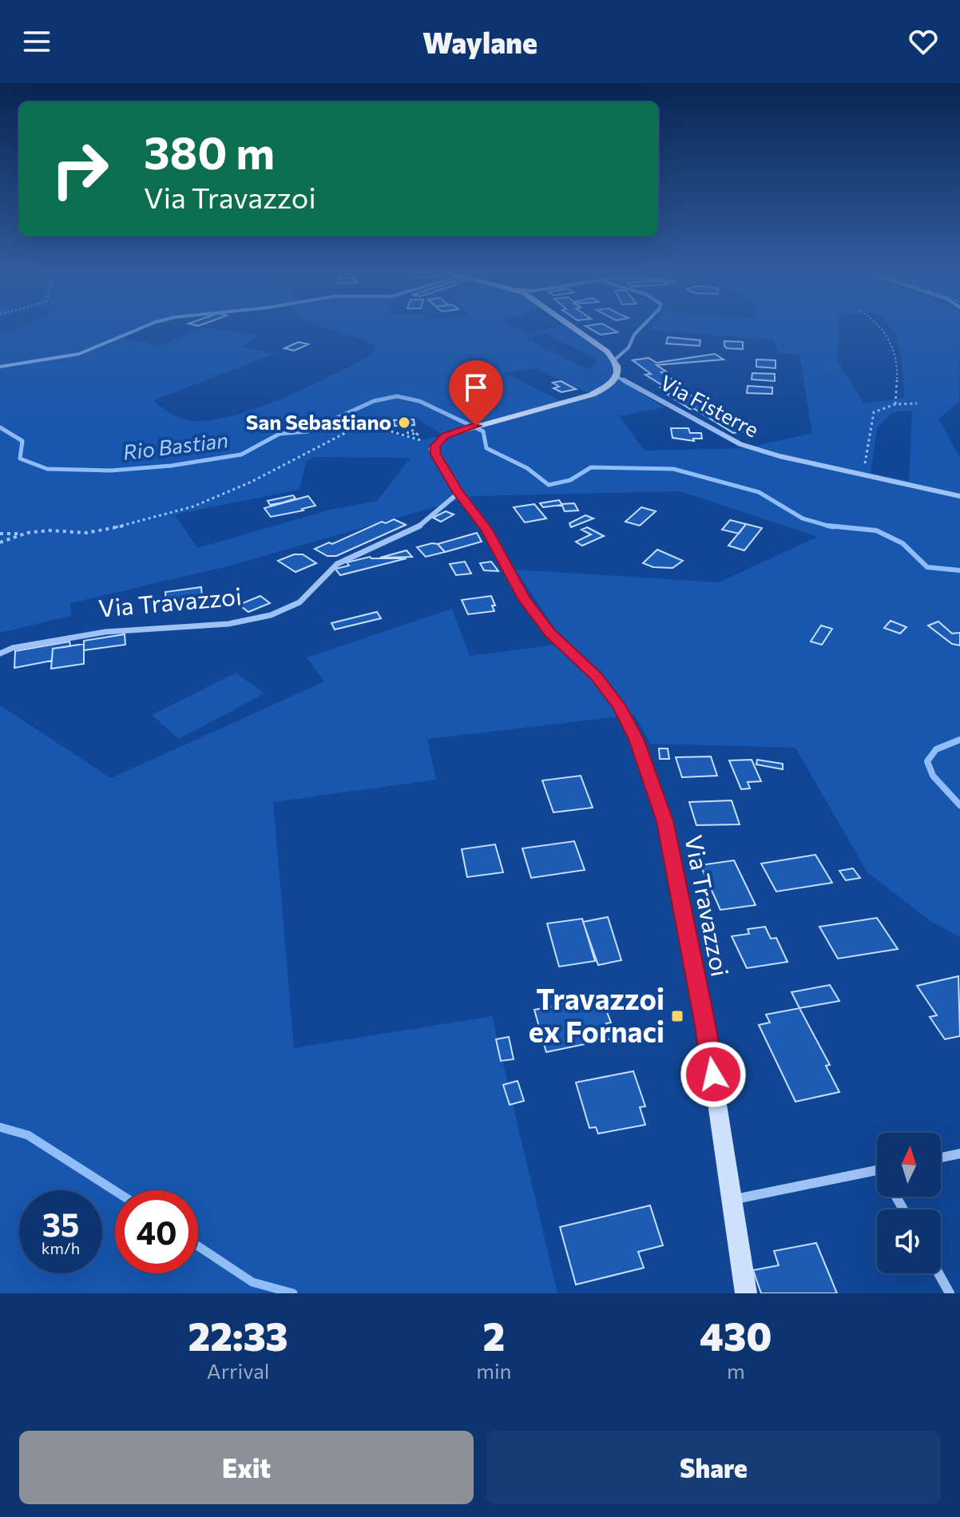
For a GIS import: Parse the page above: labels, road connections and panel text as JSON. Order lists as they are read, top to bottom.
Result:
{
  "streets": {
    "street": ["Via Fisterre", "Via Travazzoi"]
  },
  "water": ["Rio Bastian"],
  "places": {
    "other": ["San Sebastiano"],
    "transit": ["Travazzoi ex Fornaci"]
  },
  "north": "top",
  "page": {
    "header": "Waylane",
    "turn": ["380 m", "Via Travazzoi"],
    "speed": "35 km/h",
    "limit": "40",
    "eta": [
      "22:33",
      "Arrival",
      "2",
      "min",
      "430",
      "m"
    ],
    "buttons": ["Exit", "Share"]
  }
}
